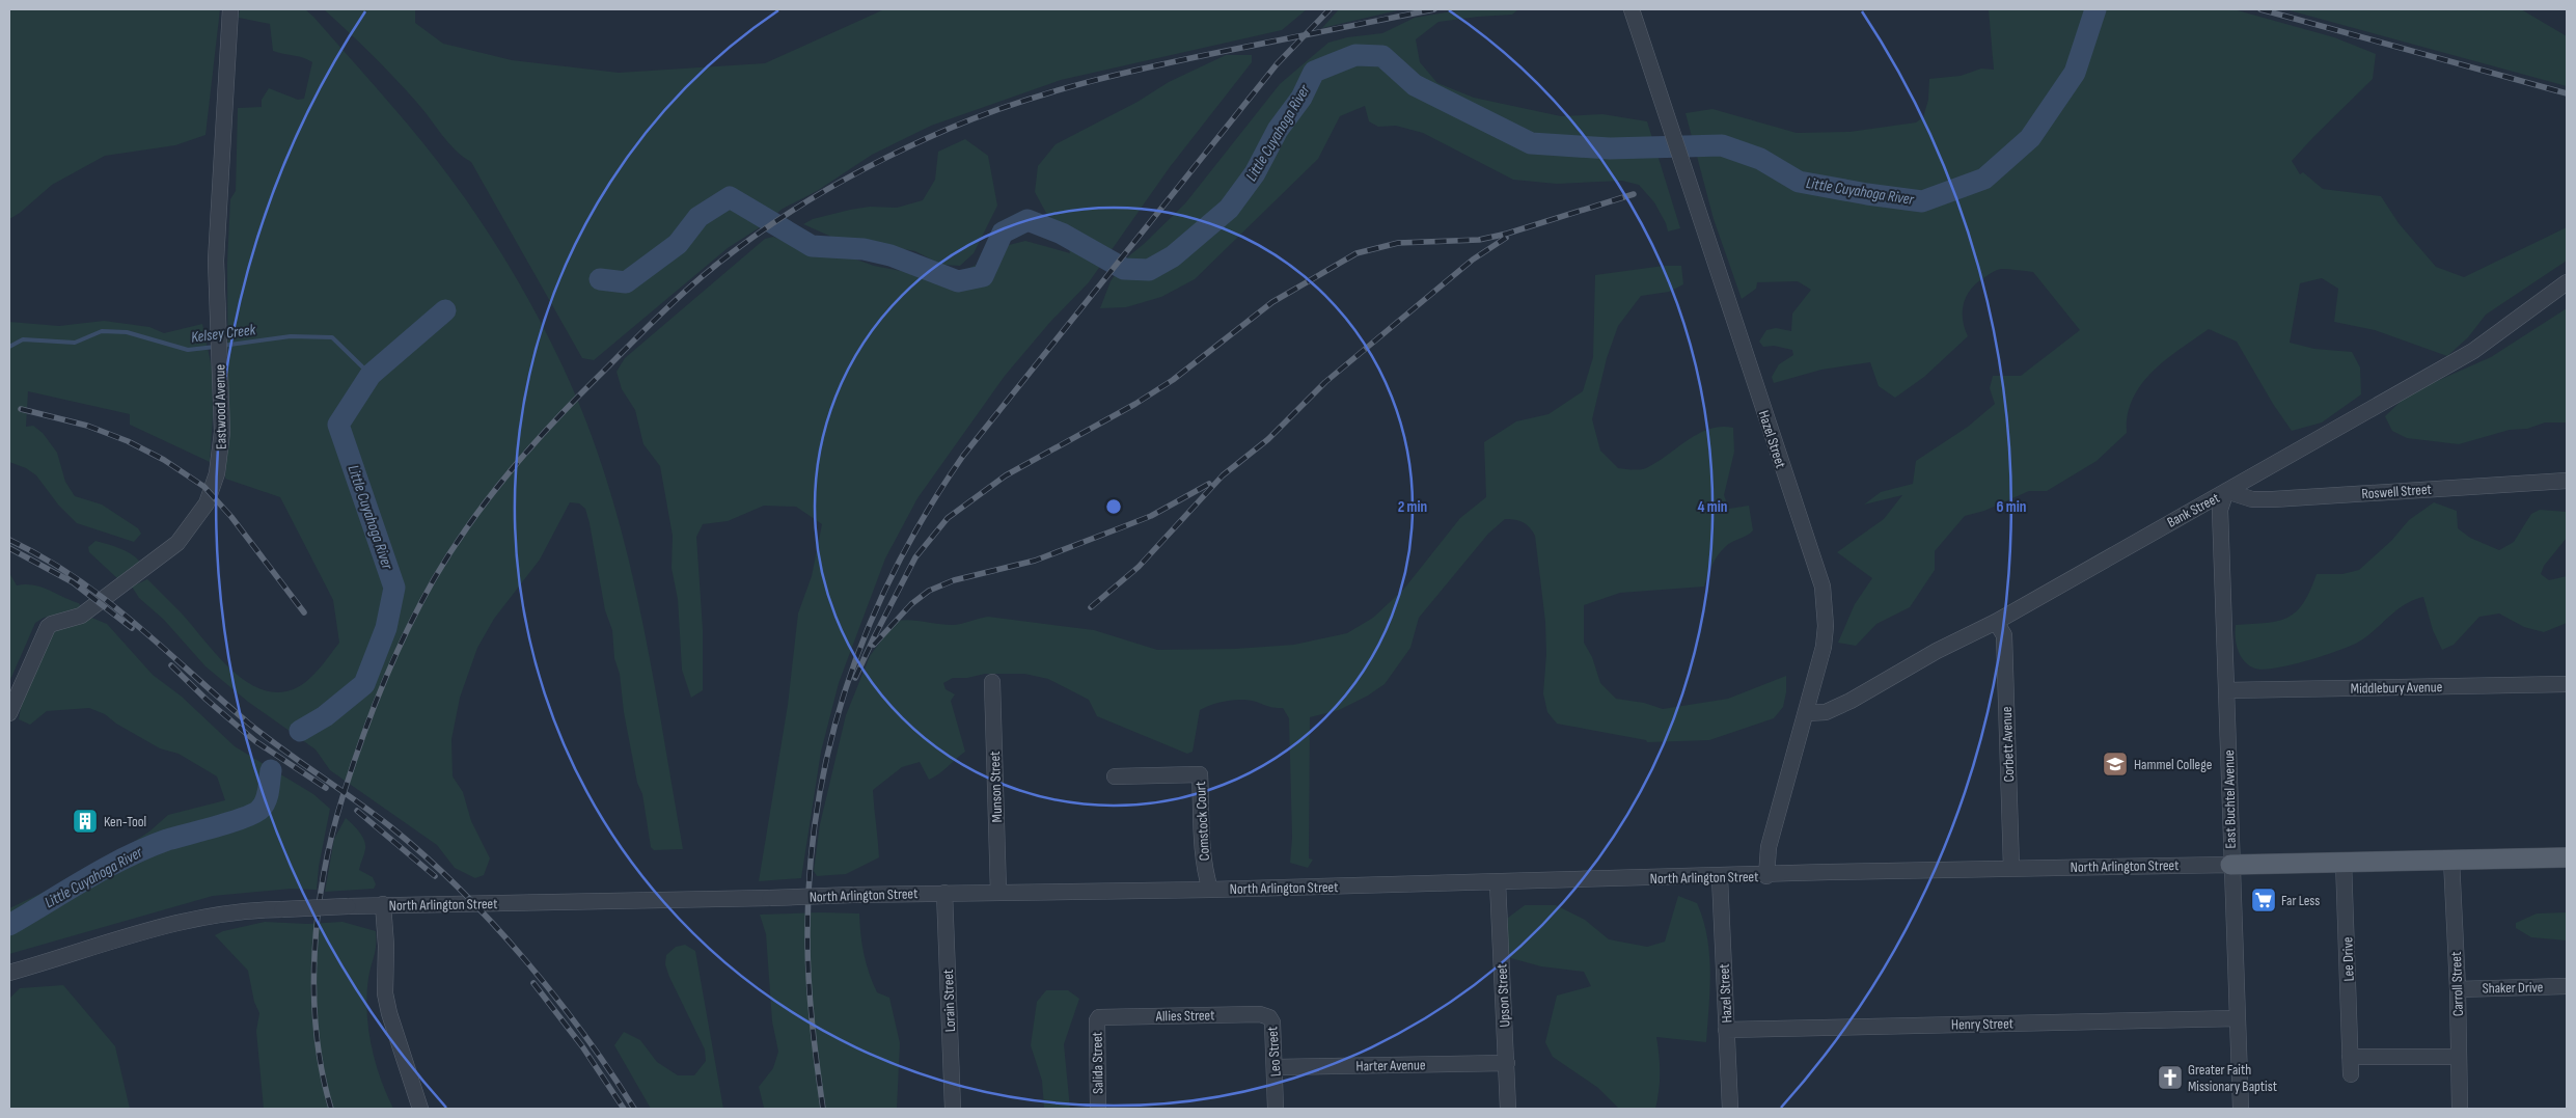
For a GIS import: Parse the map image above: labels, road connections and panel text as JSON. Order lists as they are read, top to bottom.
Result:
{
  "streets": {
    "main road": ["North Arlington Street"],
    "street": [
      "Eastwood Avenue",
      "Hazel Street",
      "Roswell Street",
      "Bank Street",
      "Middlebury Avenue",
      "Corbett Avenue",
      "Munson Street",
      "East Buchtel Avenue",
      "Comstock Court",
      "Lee Drive",
      "Carroll Street",
      "Shaker Drive",
      "Upson Street",
      "Lorain Street",
      "Allies Street",
      "Henry Street",
      "Leo Street",
      "Salida Street",
      "Harter Avenue"
    ]
  },
  "crossings": [
    ["Hazel Street", "Bank Street"],
    ["Hazel Street", "North Arlington Street"],
    ["Hazel Street", "Henry Street"],
    ["Roswell Street", "Bank Street"],
    ["Roswell Street", "East Buchtel Avenue"],
    ["Bank Street", "Corbett Avenue"],
    ["Bank Street", "East Buchtel Avenue"],
    ["Middlebury Avenue", "East Buchtel Avenue"],
    ["Corbett Avenue", "North Arlington Street"],
    ["Munson Street", "North Arlington Street"],
    ["East Buchtel Avenue", "North Arlington Street"],
    ["East Buchtel Avenue", "Henry Street"],
    ["Comstock Court", "North Arlington Street"],
    ["North Arlington Street", "Lee Drive"],
    ["North Arlington Street", "Carroll Street"],
    ["North Arlington Street", "Upson Street"],
    ["North Arlington Street", "Lorain Street"],
    ["Carroll Street", "Shaker Drive"],
    ["Upson Street", "Harter Avenue"],
    ["Allies Street", "Leo Street"],
    ["Allies Street", "Salida Street"],
    ["Leo Street", "Harter Avenue"]
  ],
  "water": ["Little Cuyahoga River", "Kelsey Creek"],
  "places": {
    "school or university": ["Hammel College"],
    "building": ["Ken-Tool"],
    "supermarket": ["Far Less"],
    "church": ["Greater Faith Missionary Baptist"]
  },
  "rings": ["2 min", "4 min", "6 min"]
}
